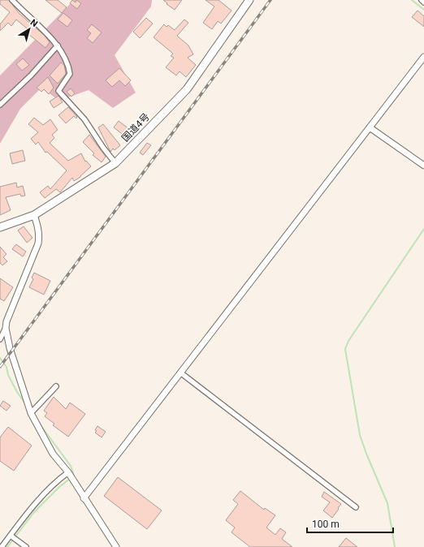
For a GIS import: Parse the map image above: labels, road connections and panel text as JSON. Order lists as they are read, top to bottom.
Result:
{
  "streets": {
    "highway": ["国道4号"]
  },
  "scale_bar": "100 m",
  "north": "top right"
}
